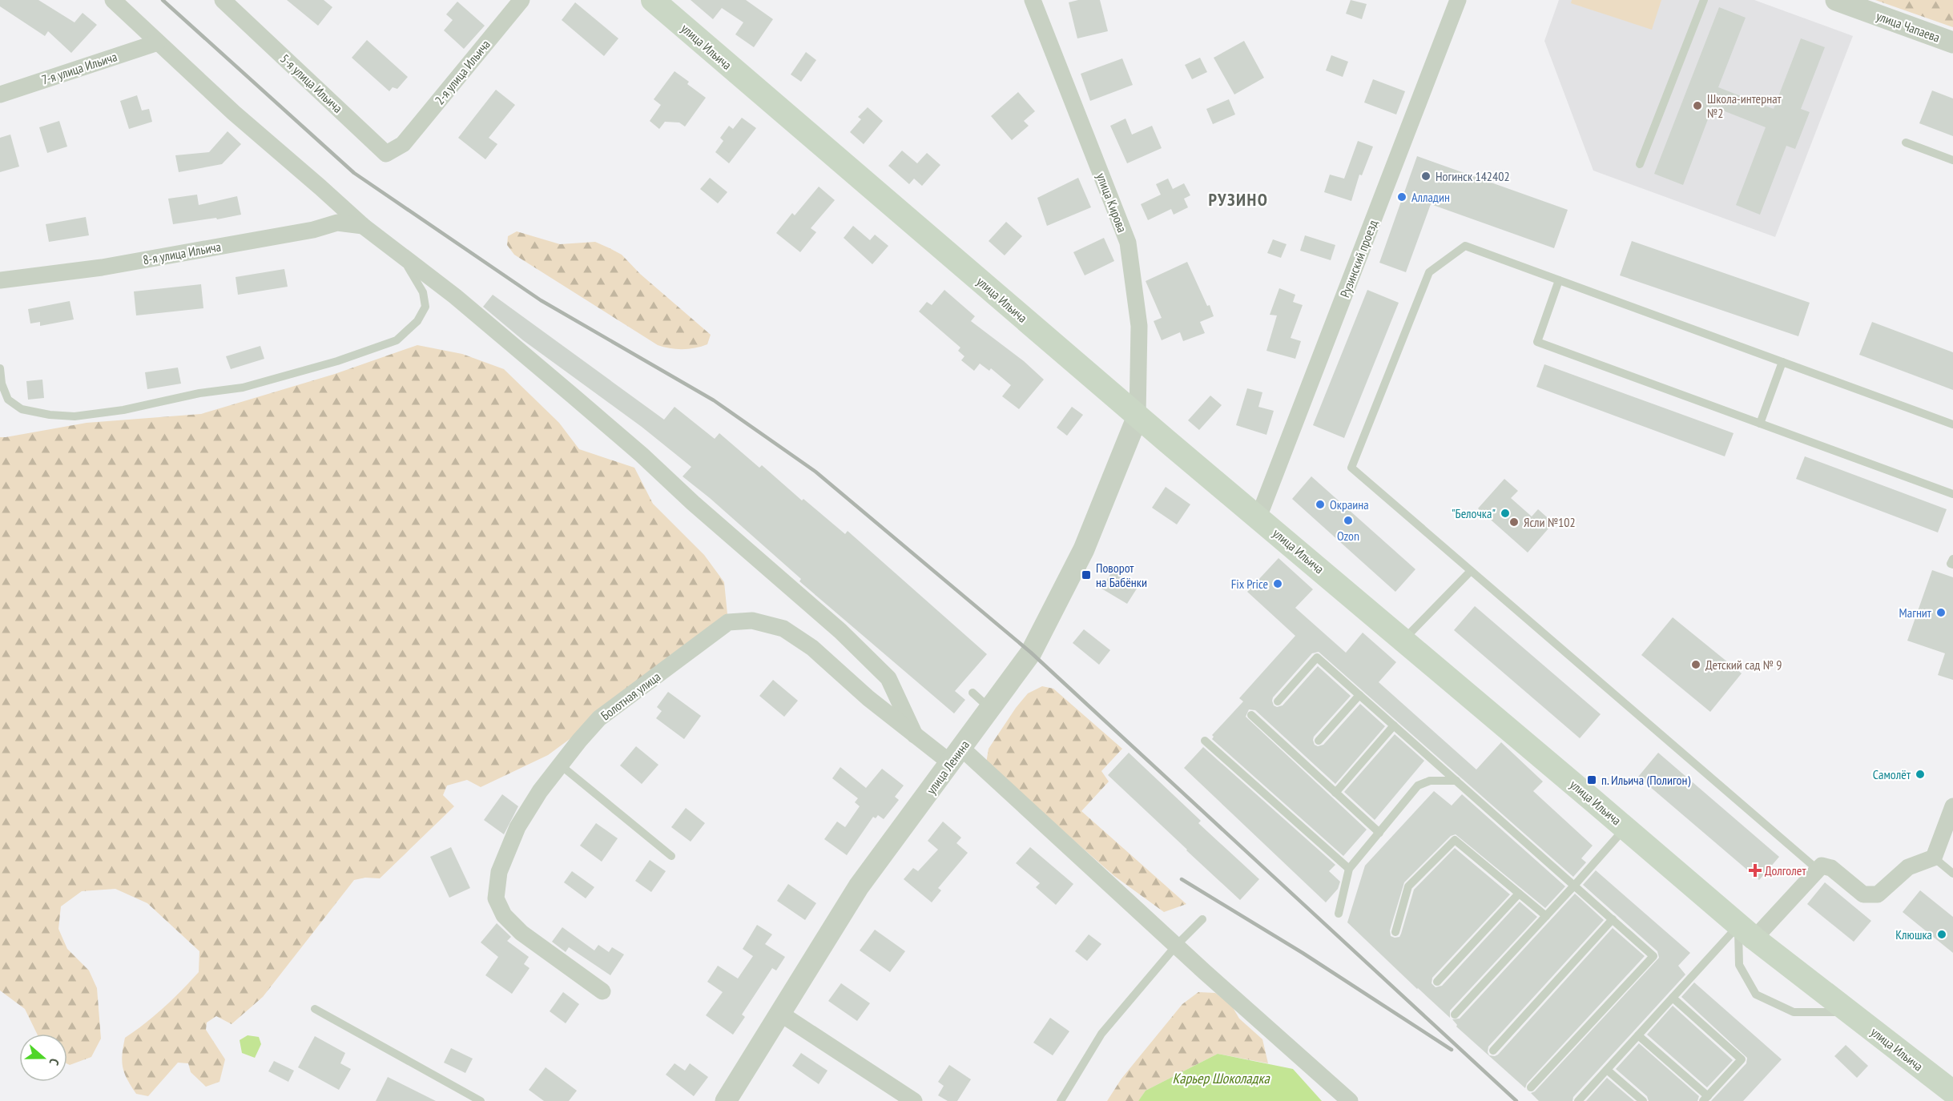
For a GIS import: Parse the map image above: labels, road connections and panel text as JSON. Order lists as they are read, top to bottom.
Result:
{
  "streets": {
    "main road": ["улица Ильича"],
    "street": [
      "улица Чапаева",
      "7-я улица Ильича",
      "2-я улица Ильича",
      "5-я улица Ильича",
      "улица Кирова",
      "8-я улица Ильича",
      "Рузинский проезд",
      "Болотная улица",
      "улица Ленина"
    ]
  },
  "crossings": [
    ["улица Ильича", "улица Кирова"],
    ["улица Ильича", "Рузинский проезд"],
    ["улица Ильича", "улица Ленина"],
    ["2-я улица Ильича", "5-я улица Ильича"],
    ["улица Кирова", "улица Ленина"],
    ["Болотная улица", "улица Ленина"]
  ],
  "districts": ["РУЗИНО"],
  "water": ["Карьер Шоколадка"],
  "places": {
    "other": [
      "Школа-интернат №2",
      "Ногинск 142402",
      "Алладин",
      "Окраина",
      "\"Белочка\"",
      "Ozon",
      "Ясли №102",
      "Fix Price",
      "Магнит",
      "Детский сад № 9",
      "Самолёт",
      "Клюшка"
    ],
    "transit": ["Поворот на Бабёнки", "п. Ильича (Полигон)"],
    "health": ["Долголет"]
  },
  "north": "right"
}
